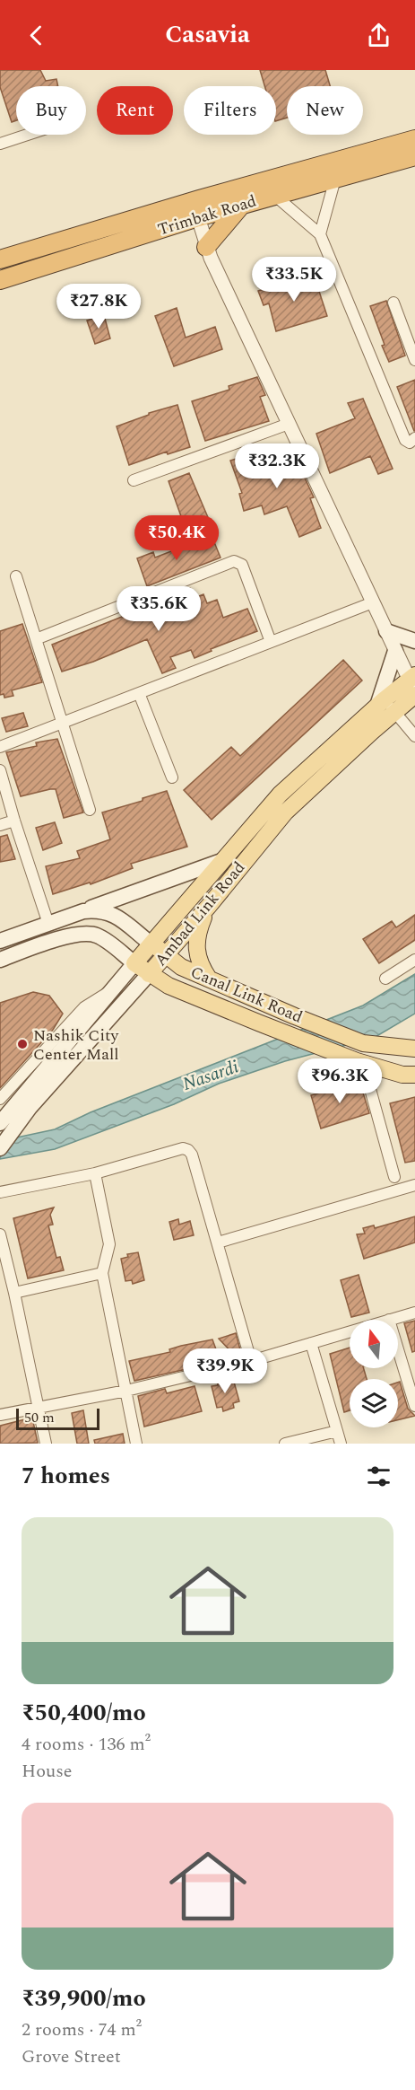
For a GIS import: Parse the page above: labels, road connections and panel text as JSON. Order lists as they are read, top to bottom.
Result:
{
  "streets": {
    "highway": ["Trimbak Road"],
    "main road": ["Ambad Link Road", "Canal Link Road"]
  },
  "crossings": [
    ["Ambad Link Road", "Canal Link Road"]
  ],
  "water": ["Nasardi"],
  "places": ["Nashik City Center Mall"],
  "scale_bar": "50 m",
  "north": "top",
  "page": {
    "header": "Casavia",
    "chip": [
      "Buy",
      "Rent",
      "Filters",
      "New"
    ],
    "price": [
      "₹33.5K",
      "₹27.8K",
      "₹32.3K",
      "₹50.4K",
      "₹35.6K",
      "₹96.3K",
      "₹39.9K"
    ],
    "scale": "50 m",
    "heading": "7 homes",
    "list": [
      {
        "name": "₹50,400/mo",
        "note": "4 rooms · 136 m² · House"
      },
      {
        "name": "₹39,900/mo",
        "note": "2 rooms · 74 m² · Grove Street"
      }
    ]
  }
}
